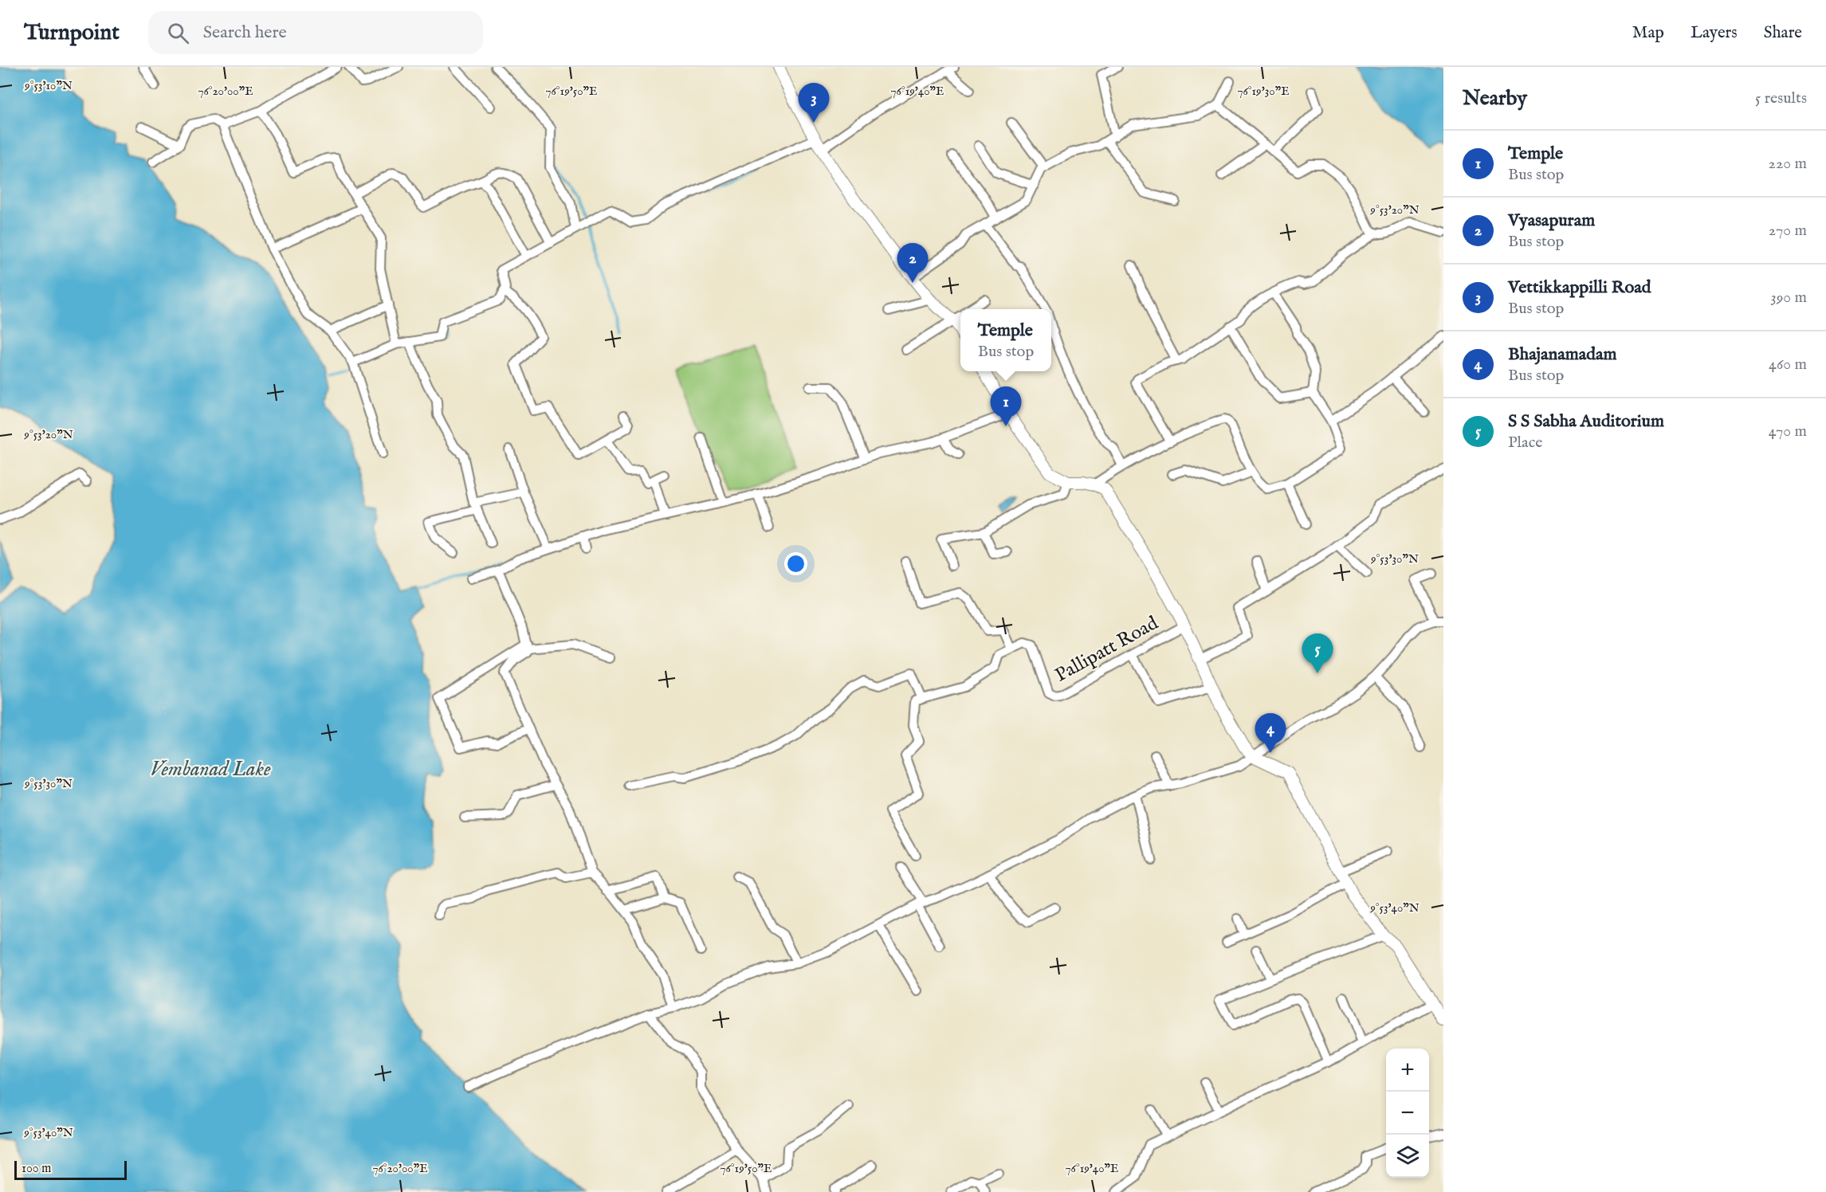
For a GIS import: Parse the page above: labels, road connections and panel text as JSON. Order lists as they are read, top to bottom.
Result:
{
  "streets": {
    "street": ["Pallipatt Road"]
  },
  "water": ["Vembanad Lake"],
  "scale_bar": "100 m",
  "page": {
    "header": "Turnpoint",
    "search": "Search here",
    "nav": ["Map", "Layers", "Share"],
    "heading": ["Nearby", "5 results"],
    "pins": [
      "3",
      "2",
      "1",
      "5",
      "4"
    ],
    "list": [
      {
        "mark": "1",
        "name": "Temple",
        "note": "Bus stop",
        "value": "220 m"
      },
      {
        "mark": "2",
        "name": "Vyasapuram",
        "note": "Bus stop",
        "value": "270 m"
      },
      {
        "mark": "3",
        "name": "Vettikkappilli Road",
        "note": "Bus stop",
        "value": "390 m"
      },
      {
        "mark": "4",
        "name": "Bhajanamadam",
        "note": "Bus stop",
        "value": "460 m"
      },
      {
        "mark": "5",
        "name": "S S Sabha Auditorium",
        "note": "Place",
        "value": "470 m"
      }
    ],
    "popup": ["Temple", "Bus stop"],
    "map_buttons": ["+", "−"],
    "scale": "100 m"
  },
  "coordinates": [
    "9°53'10\"N",
    "76°20'00\"E",
    "76°19'50\"E",
    "76°19'40\"E",
    "76°19'30\"E",
    "9°53'20\"N",
    "9°53'30\"N",
    "9°53'40\"N"
  ]
}
